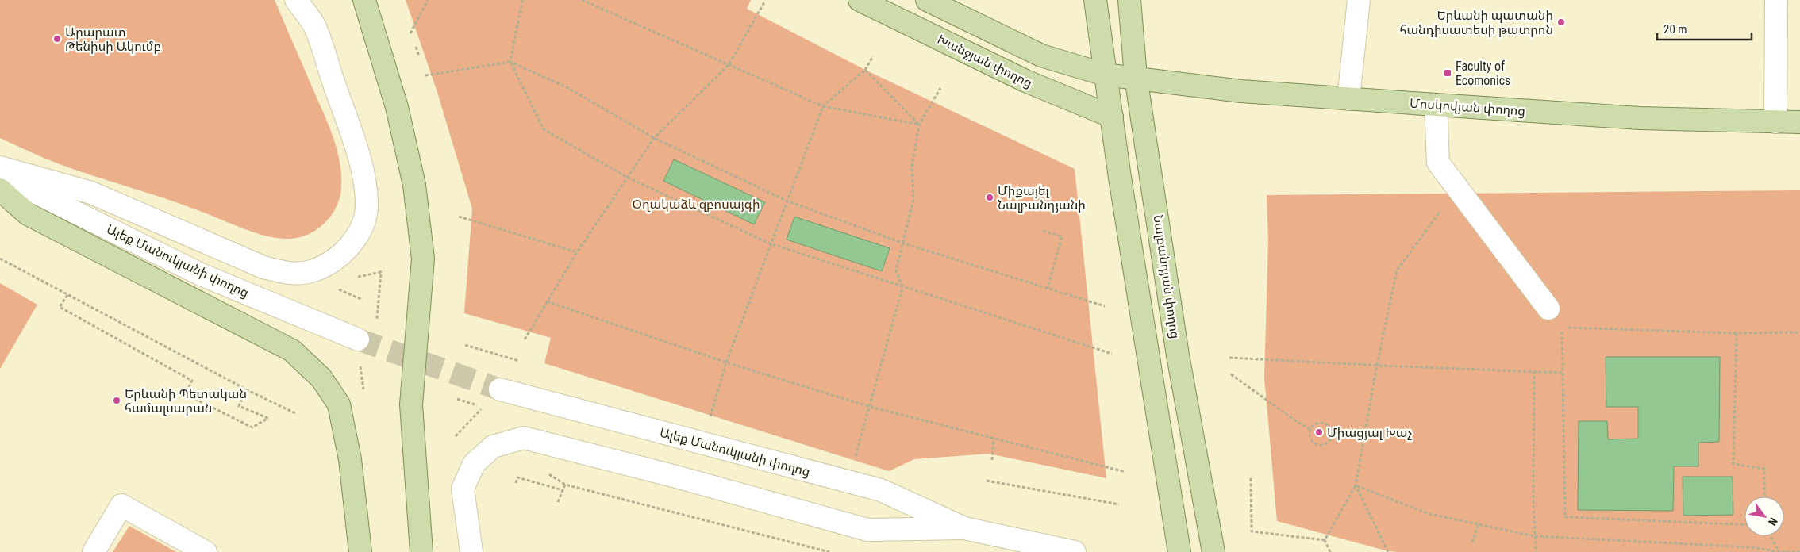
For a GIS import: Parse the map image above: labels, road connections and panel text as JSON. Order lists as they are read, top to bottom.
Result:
{
  "streets": {
    "main road": ["Խանջյան փողոց", "Մոսկովյան փողոց", "Նալբանդյան փողոց"],
    "street": ["Ալեք Մանուկյանի փողոց"]
  },
  "crossings": [
    ["Մոսկովյան փողոց", "Նալբանդյան փողոց"]
  ],
  "parks": ["Օղակաձև զբոսայգի"],
  "places": {
    "other": [
      "Երևանի պատանի հանդիսատեսի թատրոն",
      "Արարատ Թենիսի Ակումբ",
      "Միքայել Նալբանդյանի",
      "Երևանի Պետական համալսարան",
      "Միացյալ Խաչ"
    ],
    "transit": ["Faculty of Ecomonics"]
  },
  "scale_bar": "20 m",
  "north": "bottom right"
}
